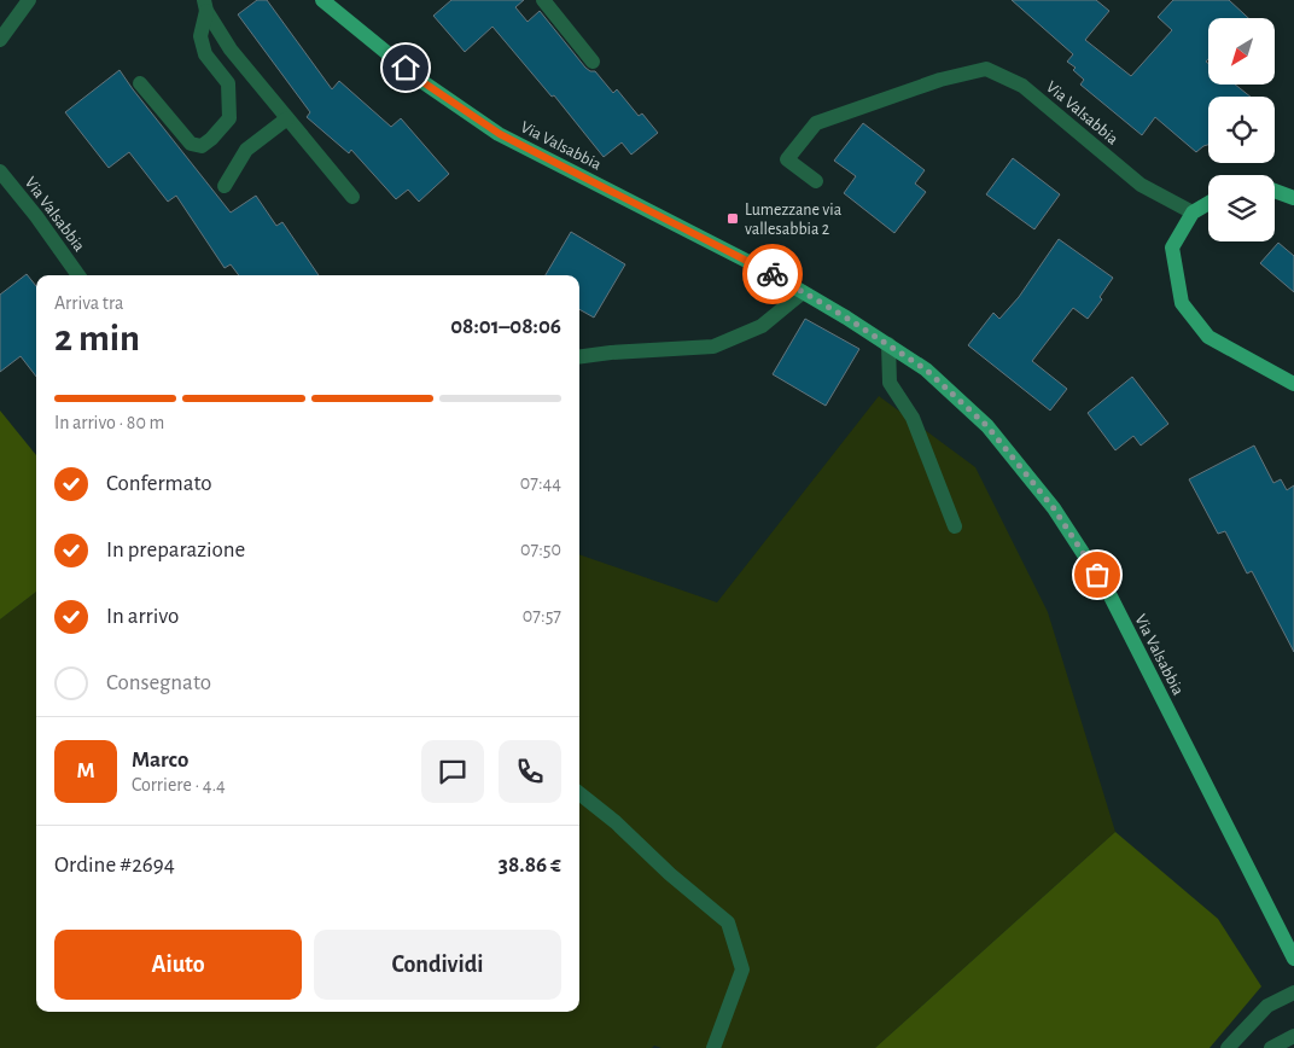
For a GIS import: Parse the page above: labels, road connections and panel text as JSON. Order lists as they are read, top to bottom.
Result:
{
  "streets": {
    "main road": ["Via Valsabbia"]
  },
  "places": {
    "transit": ["Lumezzane via vallesabbia 2"]
  },
  "north": "bottom left",
  "page": {
    "heading": ["2 min", "Arriva tra", "08:01–08:06"],
    "panel": [
      "Marco",
      "Corriere · 4.4",
      "Ordine #2694",
      "38.86 €"
    ],
    "bar": "In arrivo · 80 m",
    "list": [
      ["Confermato", "07:44"],
      ["In preparazione", "07:50"],
      ["In arrivo", "07:57"],
      "Consegnato"
    ],
    "round": "M",
    "buttons": ["Aiuto", "Condividi"]
  }
}
